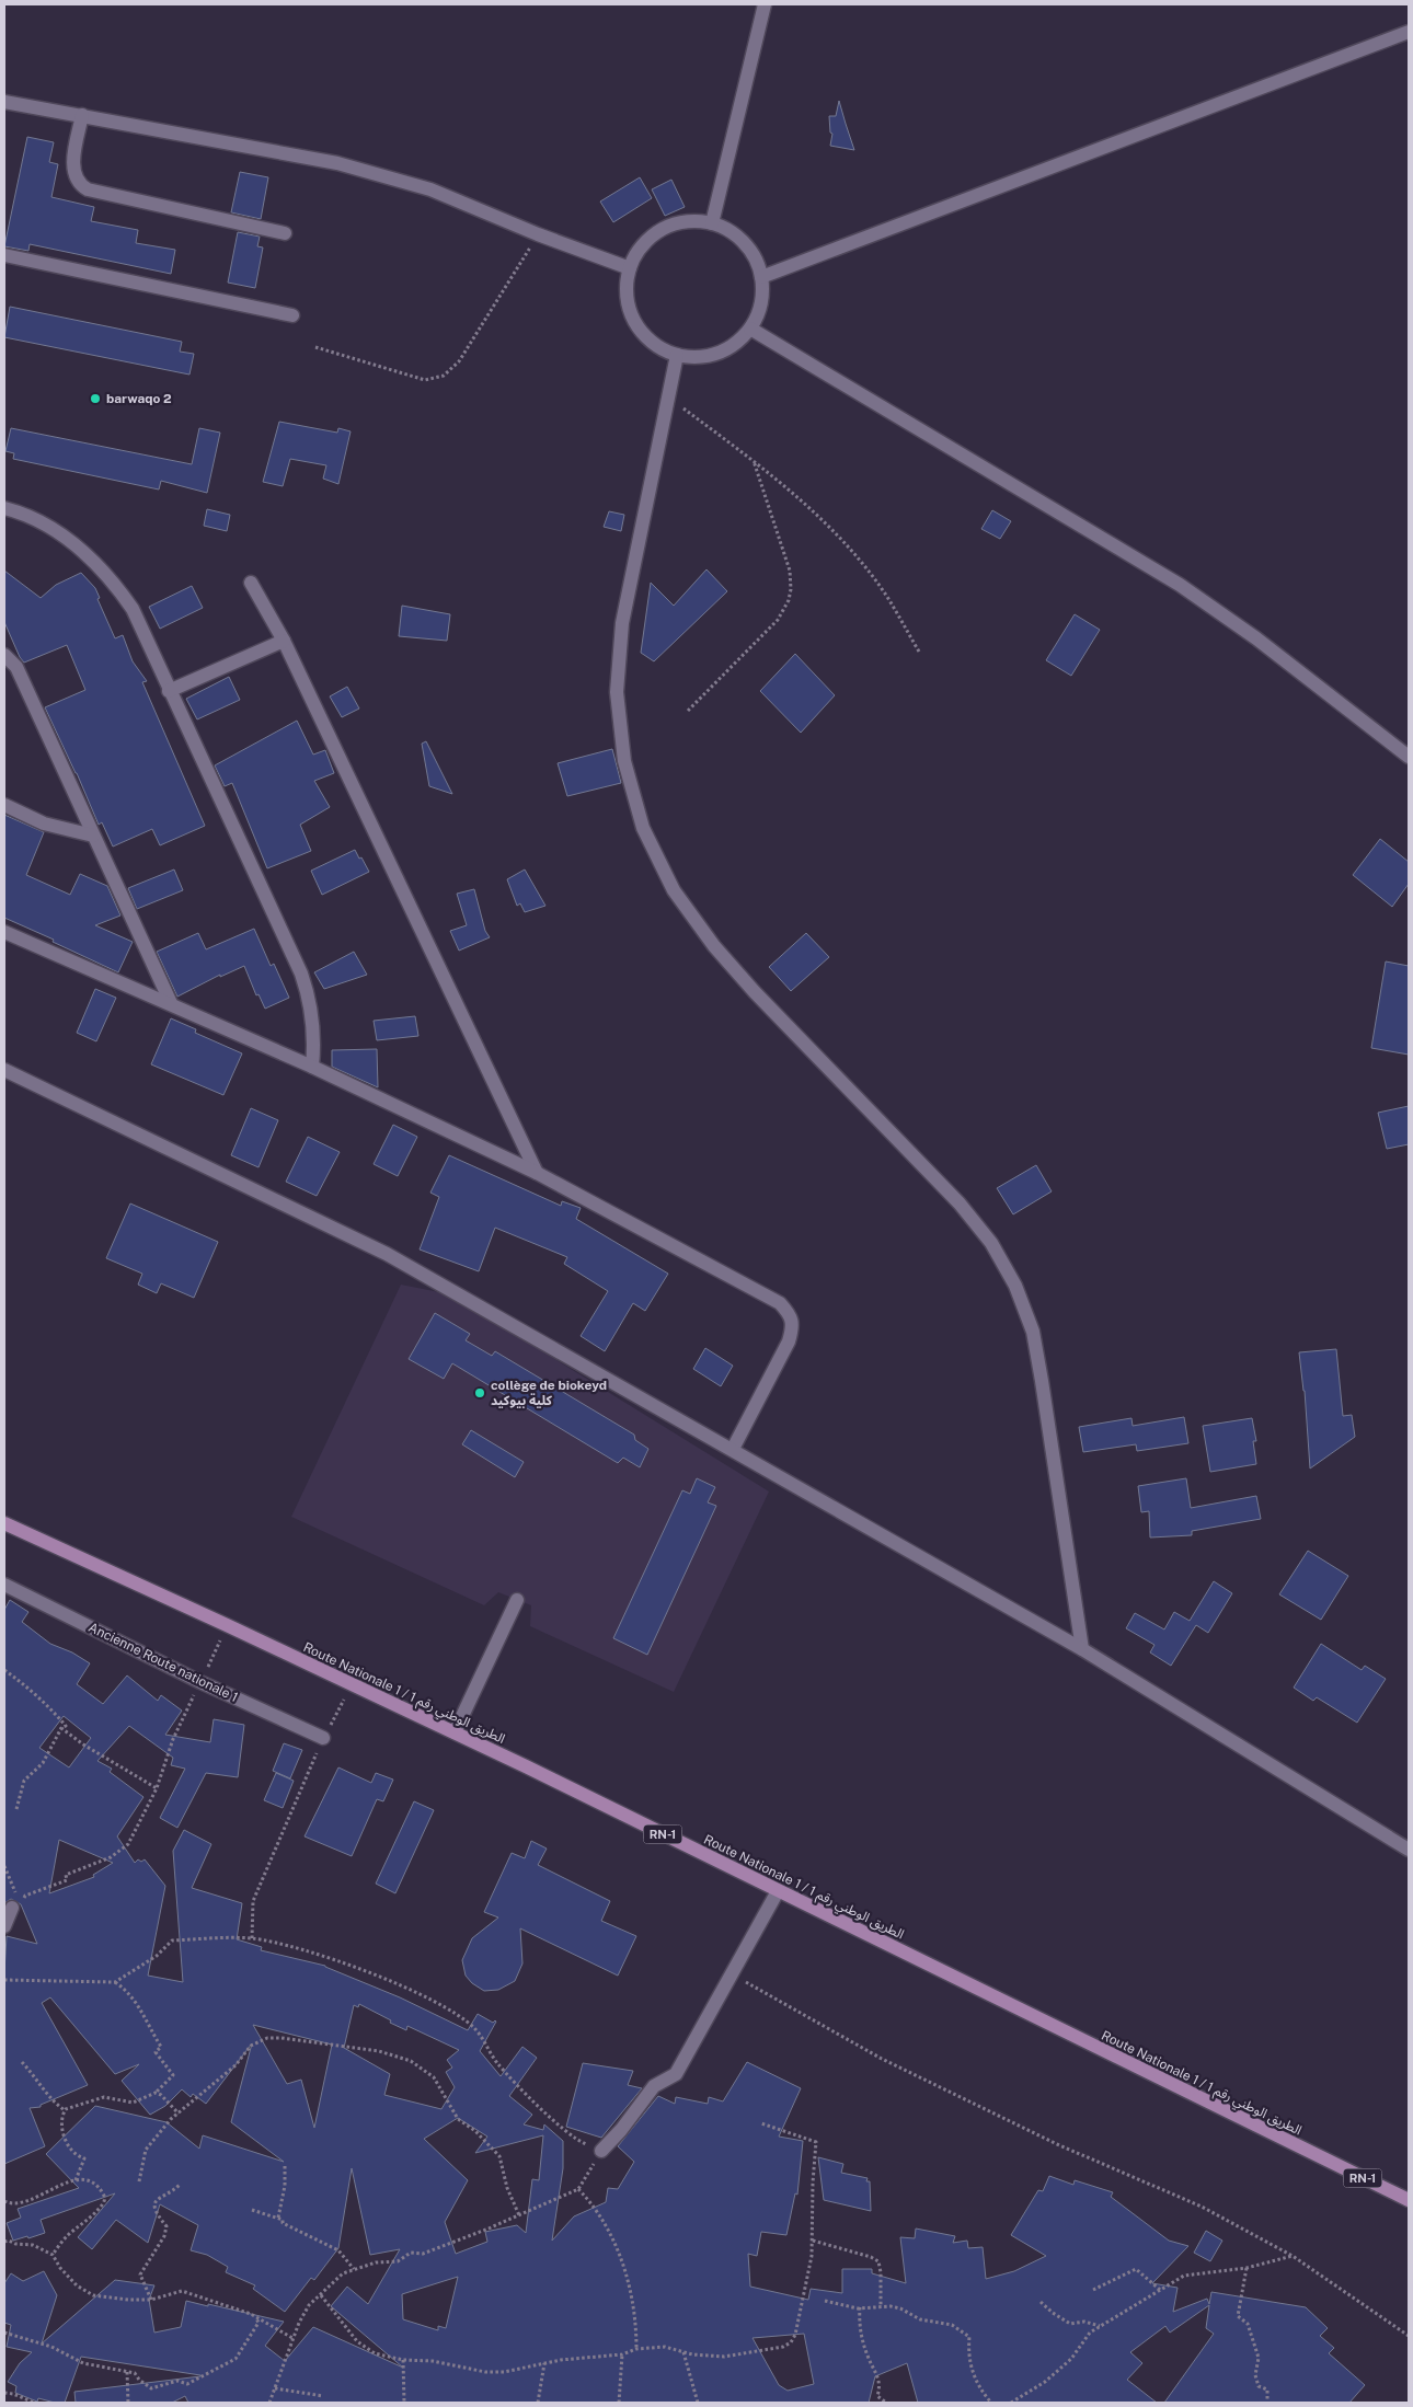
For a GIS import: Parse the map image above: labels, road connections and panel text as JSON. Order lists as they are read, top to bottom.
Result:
{
  "streets": {
    "main road": ["Route Nationale 1 / الطريق الوطني رقم 1", "RN-1"],
    "street": ["Ancienne Route nationale 1"]
  },
  "places": ["barwaqo 2", "collège de biokeyd كلية بيوكيد"]
}
